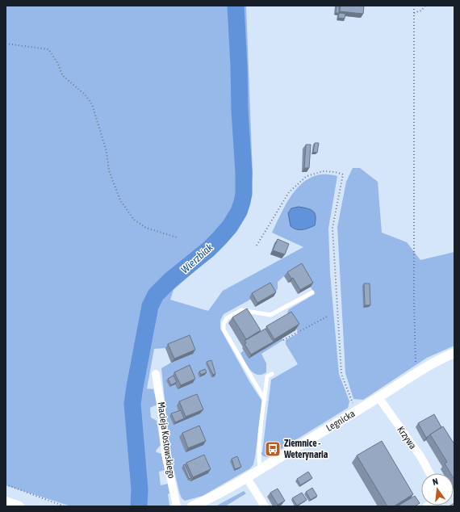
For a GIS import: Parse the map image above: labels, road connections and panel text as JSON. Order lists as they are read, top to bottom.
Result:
{
  "streets": {
    "street": ["Legnicka", "Krzywa", "Macieja Kostowskiego"]
  },
  "crossings": [
    ["Legnicka", "Krzywa"]
  ],
  "water": ["Wierzbiak"],
  "places": {
    "bus stop": ["Ziemnice - Weterynaria"]
  },
  "north": "top"
}
